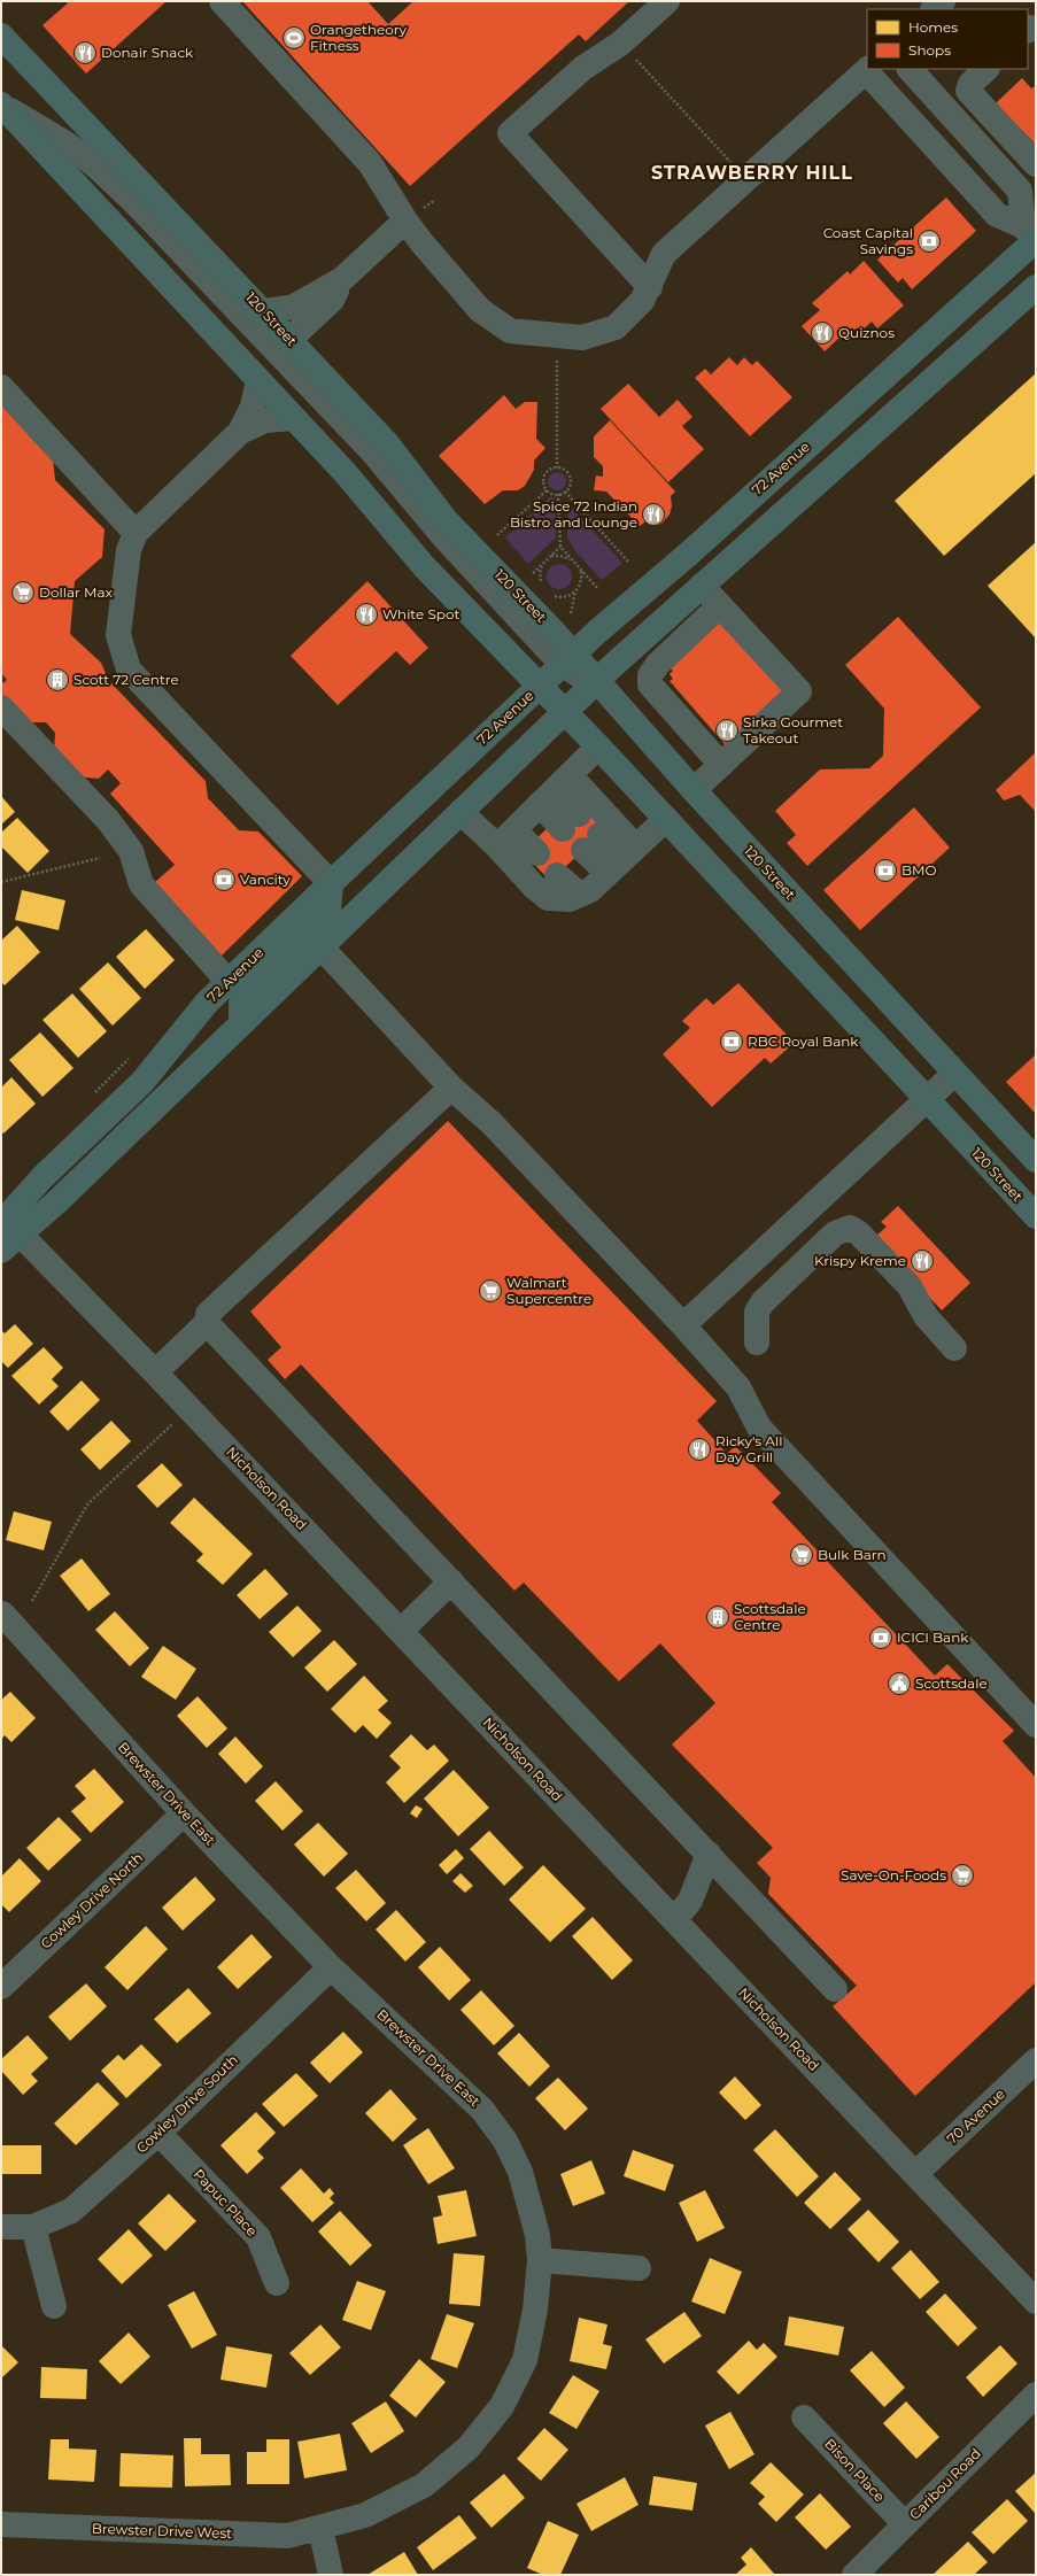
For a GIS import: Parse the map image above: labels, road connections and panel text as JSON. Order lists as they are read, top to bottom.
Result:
{
  "streets": {
    "main road": ["120 Street", "72 Avenue"],
    "street": [
      "Nicholson Road",
      "Brewster Drive East",
      "Cowley Drive North",
      "Cowley Drive South",
      "70 Avenue",
      "Papuc Place",
      "Bison Place",
      "Caribou Road",
      "Brewster Drive West"
    ]
  },
  "crossings": [
    ["120 Street", "72 Avenue"],
    ["72 Avenue", "Nicholson Road"],
    ["Nicholson Road", "70 Avenue"],
    ["Brewster Drive East", "Cowley Drive North"],
    ["Brewster Drive East", "Cowley Drive South"],
    ["Brewster Drive East", "Brewster Drive West"],
    ["Cowley Drive South", "Papuc Place"],
    ["Bison Place", "Caribou Road"]
  ],
  "districts": ["STRAWBERRY HILL"],
  "places": {
    "sports": ["Orangetheory Fitness"],
    "restaurant": [
      "Donair Snack",
      "Quiznos",
      "Spice 72 Indian Bistro and Lounge",
      "White Spot",
      "Sirka Gourmet Takeout",
      "Krispy Kreme",
      "Ricky's All Day Grill"
    ],
    "bank": [
      "Coast Capital Savings",
      "BMO",
      "Vancity",
      "RBC Royal Bank",
      "ICICI Bank"
    ],
    "supermarket": [
      "Dollar Max",
      "Walmart Supercentre",
      "Bulk Barn",
      "Save-On-Foods"
    ],
    "building": ["Scott 72 Centre", "Scottsdale Centre"],
    "public building": ["Scottsdale"]
  },
  "legend": ["Homes", "Shops"]
}
